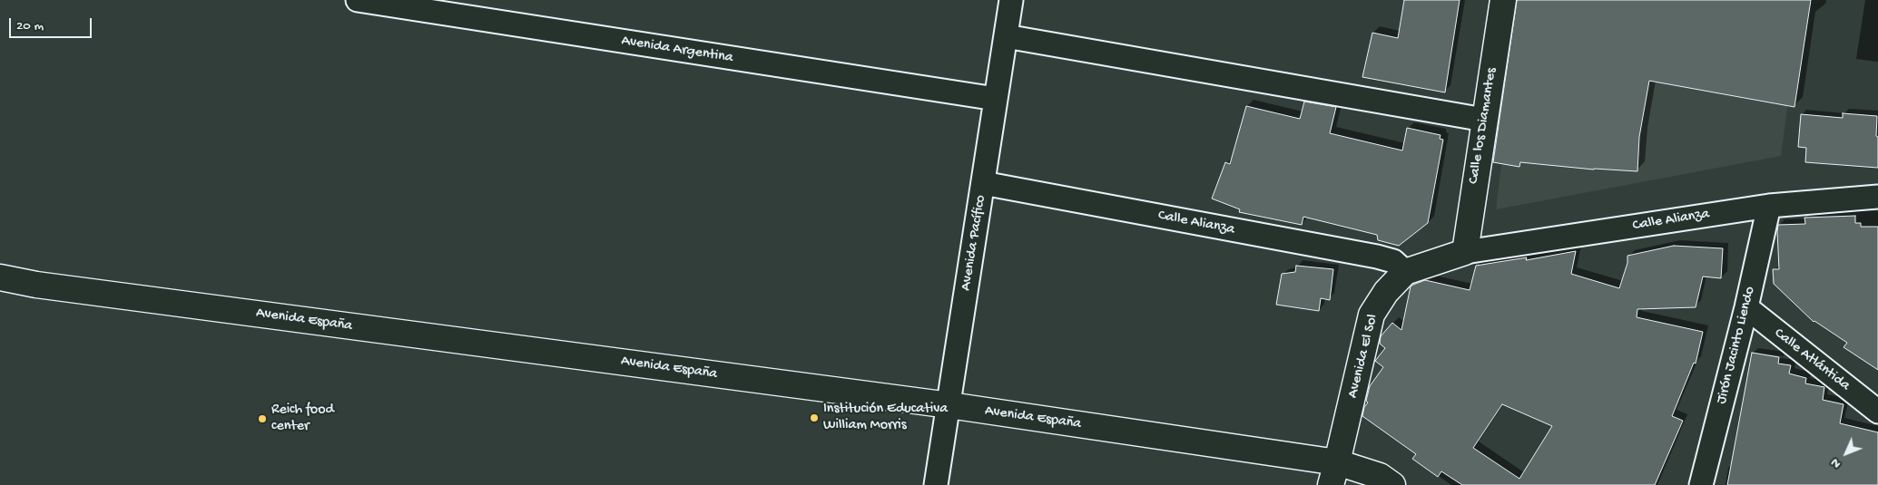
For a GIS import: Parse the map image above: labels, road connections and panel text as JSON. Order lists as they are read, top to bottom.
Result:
{
  "streets": {
    "street": [
      "Avenida Argentina",
      "Calle los Diamantes",
      "Calle Alianza",
      "Avenida Pacífico",
      "Avenida España",
      "Jirón Jacinto Liendo",
      "Avenida El Sol",
      "Calle Atlántida"
    ]
  },
  "crossings": [
    ["Avenida Argentina", "Avenida Pacífico"],
    ["Calle los Diamantes", "Calle Alianza"],
    ["Calle los Diamantes", "Avenida El Sol"],
    ["Calle Alianza", "Avenida Pacífico"],
    ["Calle Alianza", "Jirón Jacinto Liendo"],
    ["Calle Alianza", "Avenida El Sol"],
    ["Avenida Pacífico", "Avenida España"],
    ["Avenida España", "Avenida El Sol"],
    ["Jirón Jacinto Liendo", "Calle Atlántida"]
  ],
  "places": ["Institución Educativa William Morris", "Reich food center"],
  "scale_bar": "20 m",
  "north": "bottom left"
}
